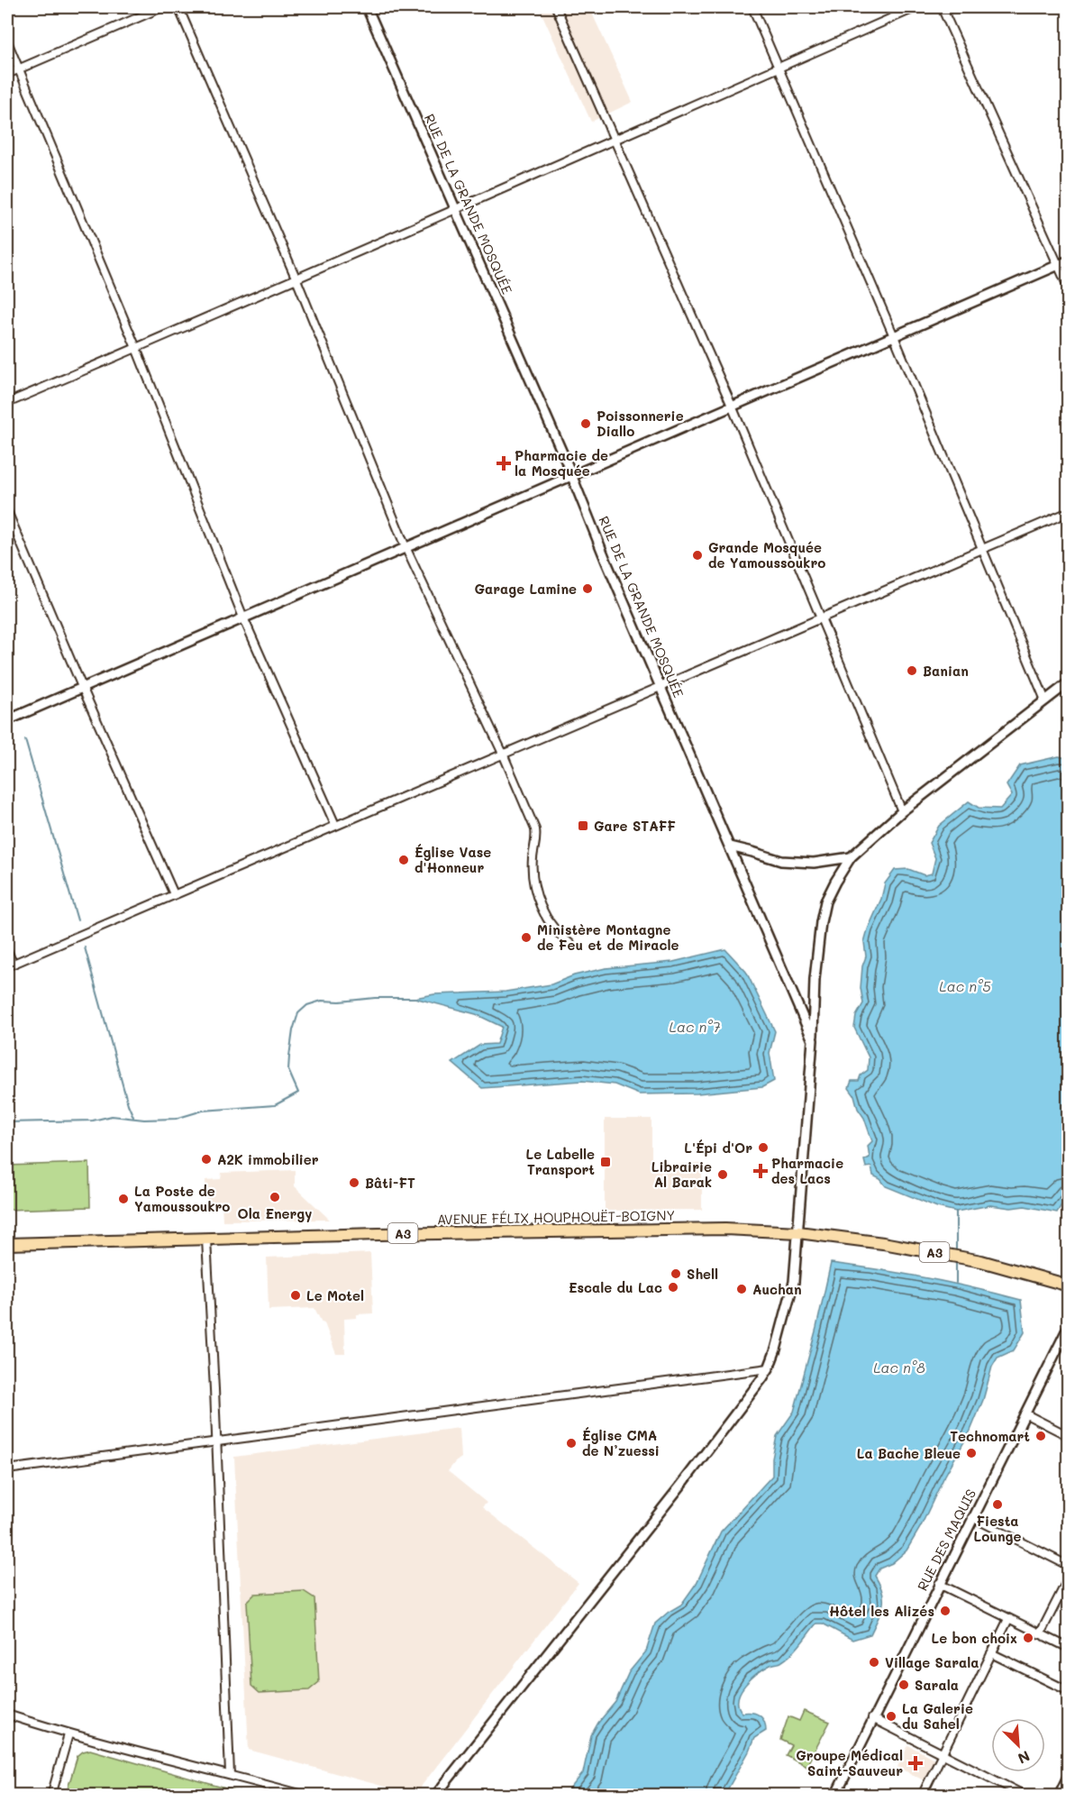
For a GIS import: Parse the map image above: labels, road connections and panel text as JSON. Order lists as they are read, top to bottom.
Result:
{
  "streets": {
    "highway": ["AVENUE FÉLIX HOUPHOUËT-BOIGNY", "A3"],
    "street": ["RUE DE LA GRANDE MOSQUÉE", "RUE DES MAQUIS"]
  },
  "crossings": [
    ["RUE DE LA GRANDE MOSQUÉE", "AVENUE FÉLIX HOUPHOUËT-BOIGNY"]
  ],
  "water": ["Lac n°5", "Lac n°7", "Lac n°8"],
  "places": {
    "other": [
      "Poissonnerie Diallo",
      "Grande Mosquée de Yamoussoukro",
      "Garage Lamine",
      "Banian",
      "Église Vase d'Honneur",
      "Ministère Montagne de Feu et de Miracle",
      "L'Épi d'Or",
      "A2K immobilier",
      "Librairie Al Barak",
      "Bâti-FT",
      "Ola Energy",
      "La Poste de Yamoussoukro",
      "Shell",
      "Escale du Lac",
      "Auchan",
      "Le Motel",
      "Technomart",
      "Église CMA de N’zuessi",
      "La Bache Bleue",
      "Fiesta Lounge",
      "Hôtel les Alizés",
      "Le bon choix",
      "Village Sarala",
      "Sarala",
      "La Galerie du Sahel"
    ],
    "health": ["Pharmacie de la Mosquée", "Pharmacie des Lacs", "Groupe Médical Saint-Sauveur"],
    "transit": ["Gare STAFF", "Le Labelle Transport"]
  },
  "north": "bottom right"
}
